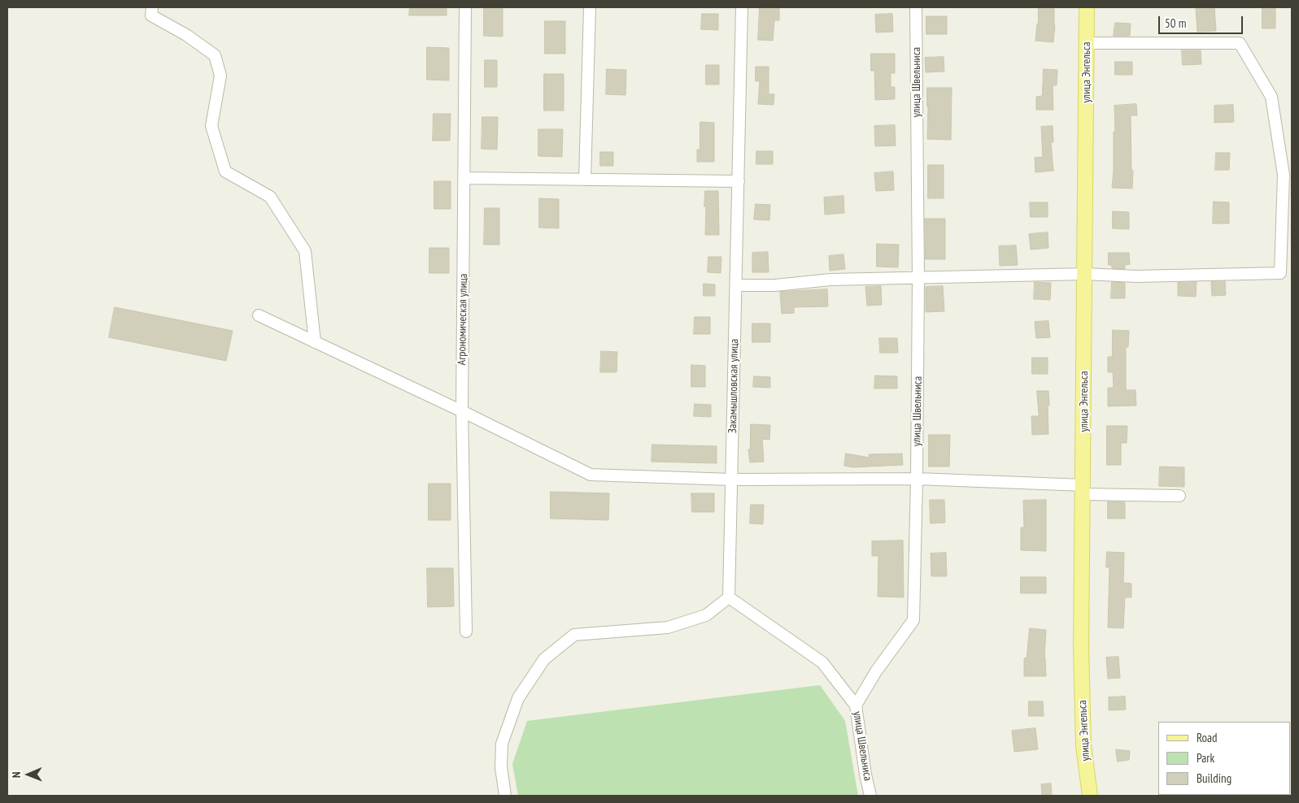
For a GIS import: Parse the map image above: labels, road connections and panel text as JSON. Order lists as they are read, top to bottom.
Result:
{
  "streets": {
    "main road": ["улица Энгельса"],
    "street": ["улица Швельниса", "Агрономическая улица", "Закамышловская улица"]
  },
  "legend": ["Road", "Park", "Building"],
  "scale_bar": "50 m",
  "north": "left"
}
